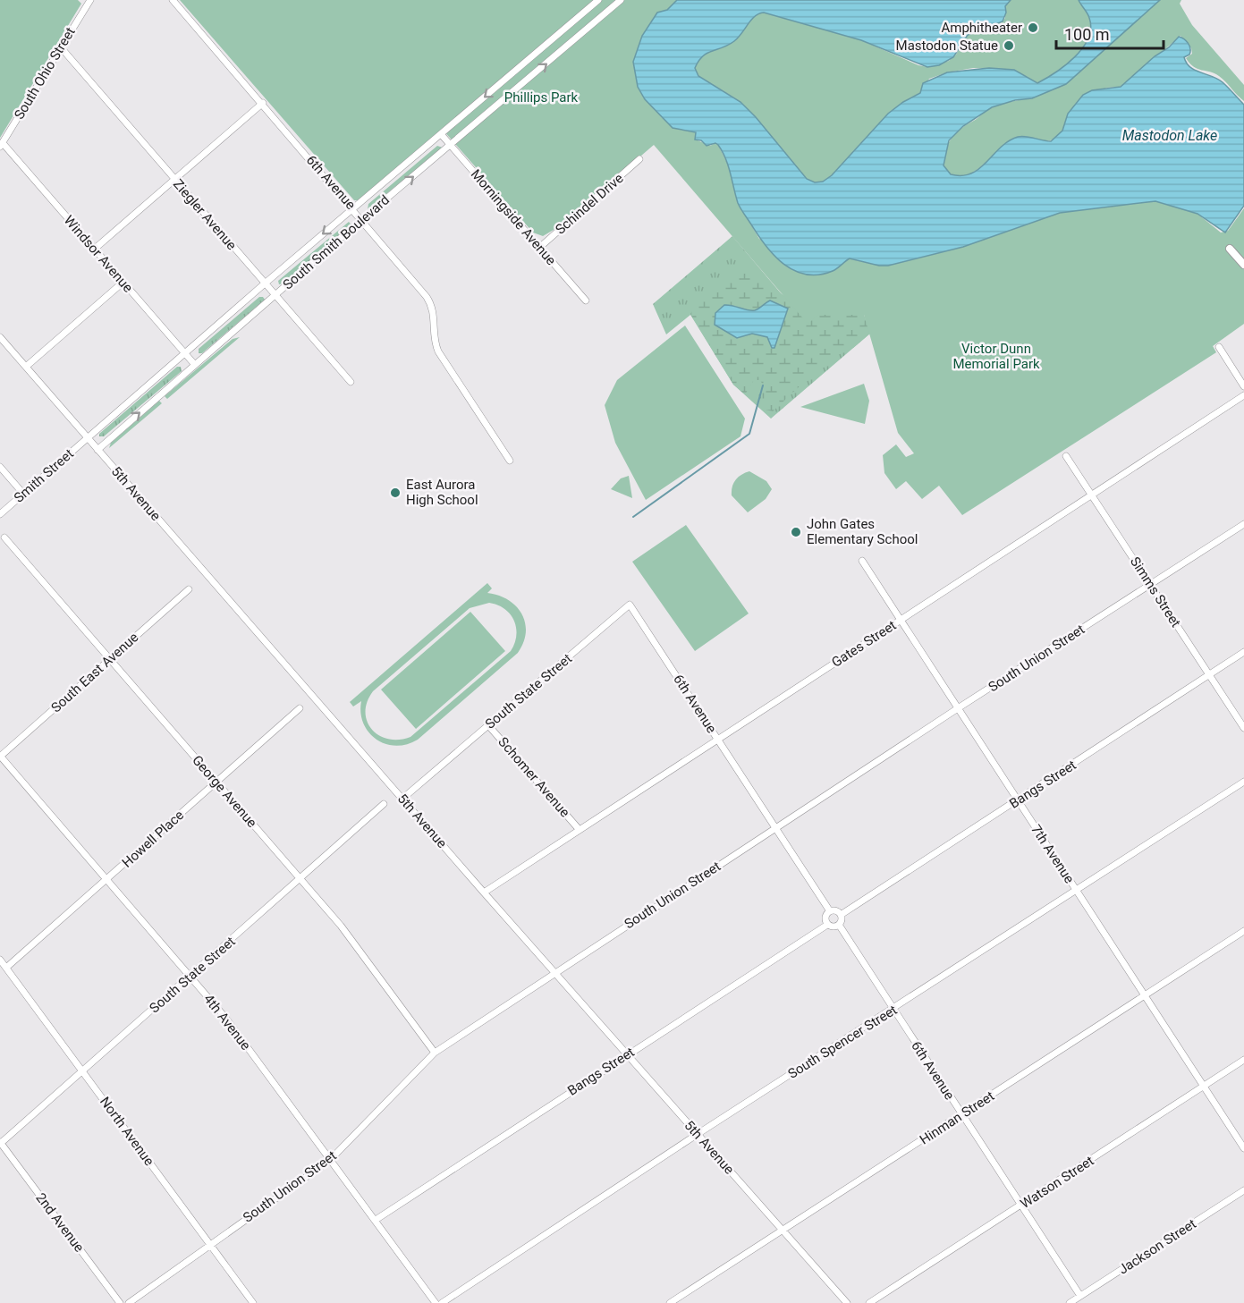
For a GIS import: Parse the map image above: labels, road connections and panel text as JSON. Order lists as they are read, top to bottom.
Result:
{
  "streets": {
    "street": [
      "South Ohio Street",
      "6th Avenue",
      "Schindel Drive",
      "Ziegler Avenue",
      "Morningside Avenue",
      "South Smith Boulevard",
      "Windsor Avenue",
      "Smith Street",
      "5th Avenue",
      "Simms Street",
      "Gates Street",
      "South Union Street",
      "South East Avenue",
      "South State Street",
      "Schomer Avenue",
      "Bangs Street",
      "George Avenue",
      "Howell Place",
      "7th Avenue",
      "4th Avenue",
      "South Spencer Street",
      "Hinman Street",
      "North Avenue",
      "Watson Street",
      "2nd Avenue",
      "Jackson Street"
    ]
  },
  "crossings": [
    ["South Ohio Street", "Ziegler Avenue"],
    ["South Ohio Street", "Windsor Avenue"],
    ["6th Avenue", "South Smith Boulevard"],
    ["6th Avenue", "Gates Street"],
    ["6th Avenue", "South Union Street"],
    ["6th Avenue", "South State Street"],
    ["6th Avenue", "Bangs Street"],
    ["6th Avenue", "South Spencer Street"],
    ["6th Avenue", "Hinman Street"],
    ["6th Avenue", "Watson Street"],
    ["6th Avenue", "Jackson Street"],
    ["Schindel Drive", "Morningside Avenue"],
    ["Ziegler Avenue", "South Smith Boulevard"],
    ["Morningside Avenue", "South Smith Boulevard"],
    ["South Smith Boulevard", "Windsor Avenue"],
    ["South Smith Boulevard", "Smith Street"],
    ["South Smith Boulevard", "5th Avenue"],
    ["Smith Street", "5th Avenue"],
    ["5th Avenue", "Gates Street"],
    ["5th Avenue", "South Union Street"],
    ["5th Avenue", "South State Street"],
    ["5th Avenue", "Bangs Street"],
    ["5th Avenue", "South Spencer Street"],
    ["5th Avenue", "Hinman Street"],
    ["Simms Street", "Gates Street"],
    ["Simms Street", "South Union Street"],
    ["Simms Street", "Bangs Street"],
    ["Gates Street", "Schomer Avenue"],
    ["Gates Street", "7th Avenue"],
    ["South Union Street", "George Avenue"],
    ["South Union Street", "7th Avenue"],
    ["South Union Street", "4th Avenue"],
    ["South Union Street", "North Avenue"],
    ["South East Avenue", "George Avenue"],
    ["South East Avenue", "4th Avenue"],
    ["South State Street", "Schomer Avenue"],
    ["South State Street", "George Avenue"],
    ["South State Street", "4th Avenue"],
    ["South State Street", "North Avenue"],
    ["South State Street", "2nd Avenue"],
    ["Bangs Street", "7th Avenue"],
    ["Bangs Street", "4th Avenue"],
    ["George Avenue", "Howell Place"],
    ["Howell Place", "4th Avenue"],
    ["Howell Place", "North Avenue"],
    ["7th Avenue", "South Spencer Street"],
    ["7th Avenue", "Hinman Street"],
    ["7th Avenue", "Watson Street"]
  ],
  "water": ["Mastodon Lake"],
  "parks": ["Phillips Park", "Victor Dunn Memorial Park"],
  "places": [
    "Amphitheater",
    "Mastodon Statue",
    "East Aurora High School",
    "John Gates Elementary School"
  ],
  "scale_bar": "100 m"
}
